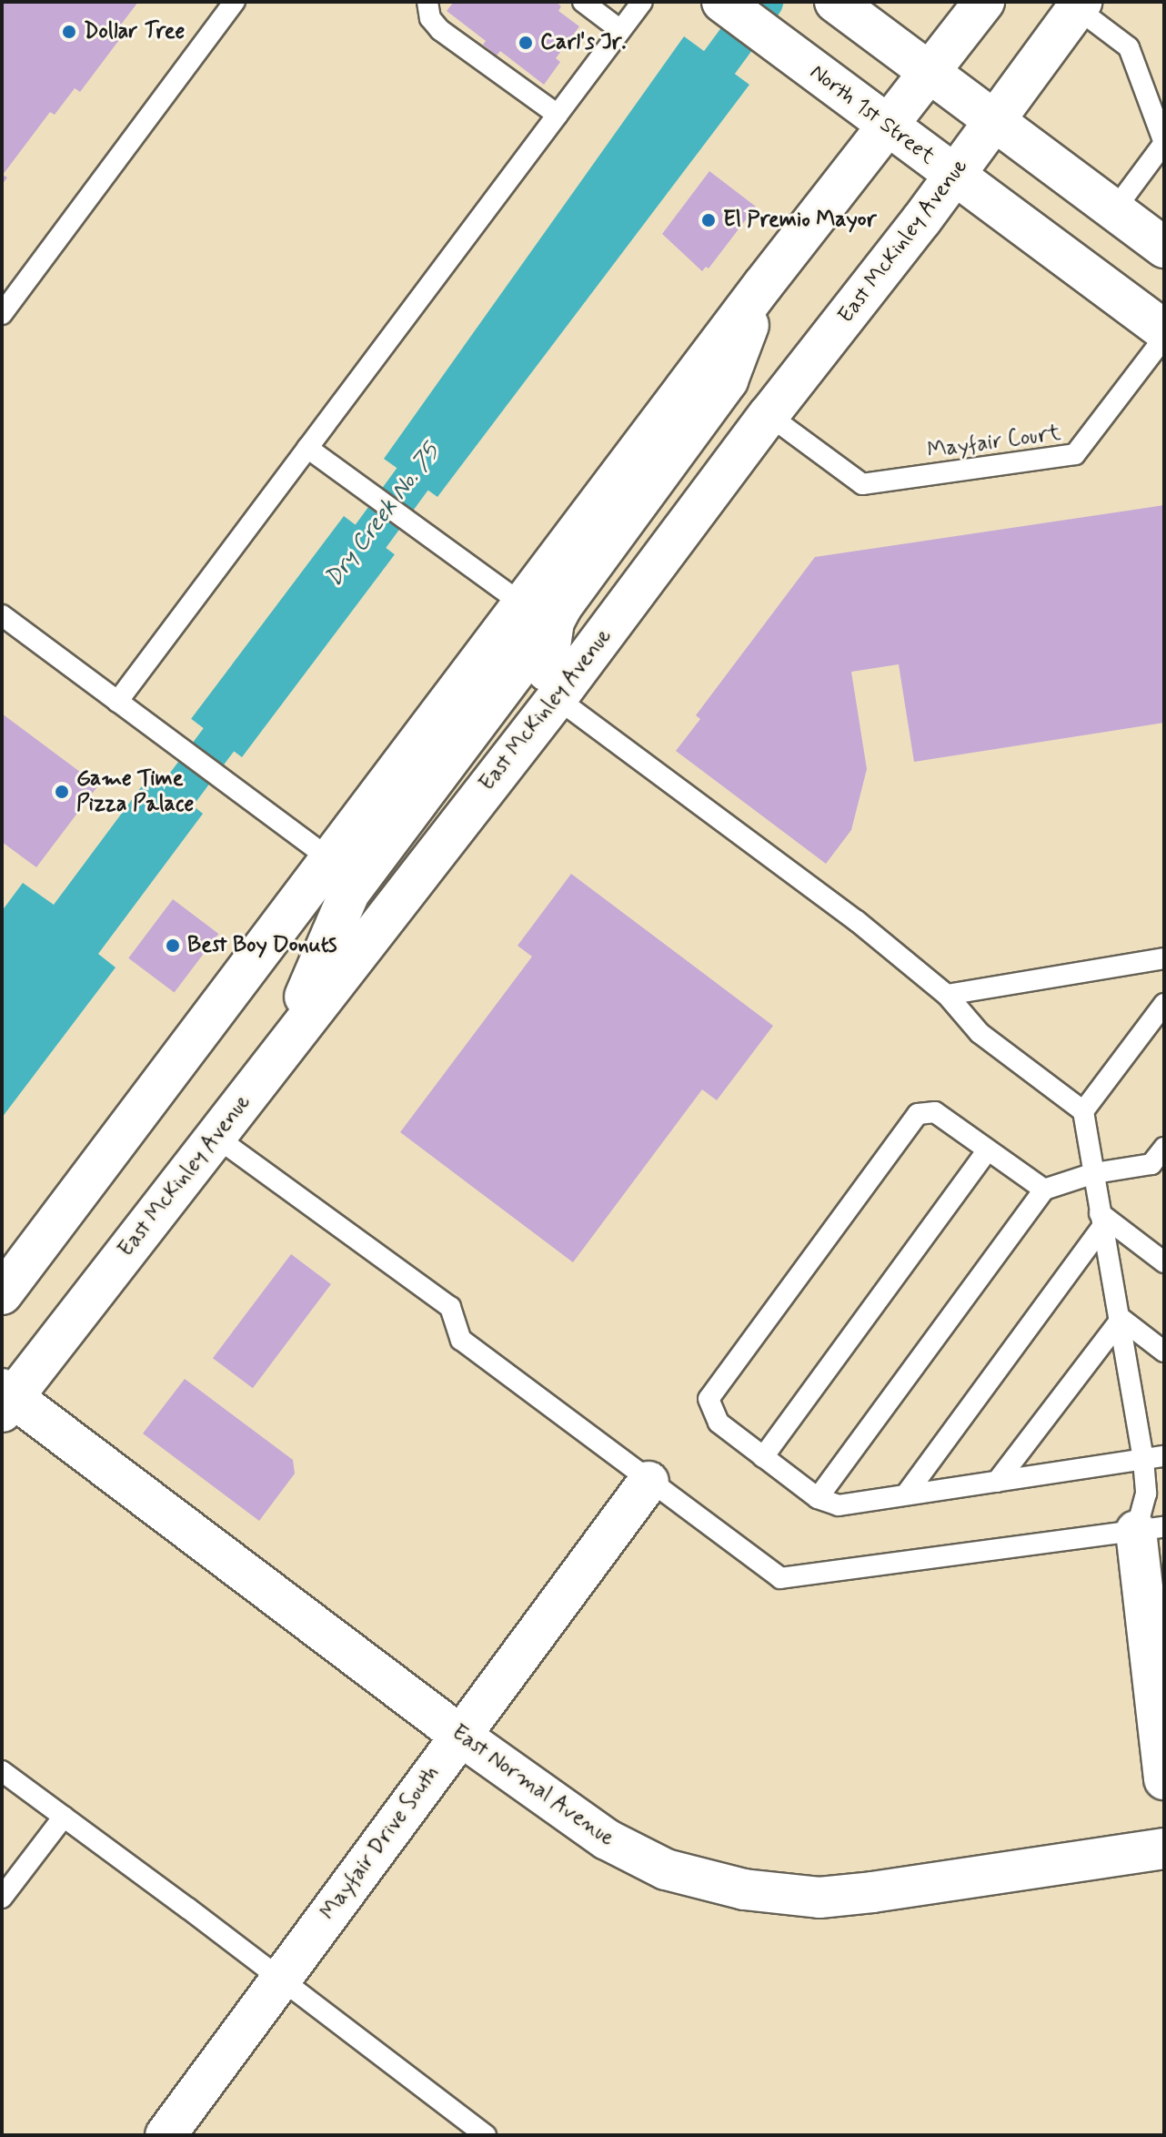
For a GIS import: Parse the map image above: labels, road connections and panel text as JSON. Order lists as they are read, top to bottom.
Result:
{
  "streets": {
    "main road": [
      "North 1st Street",
      "East McKinley Avenue",
      "East Normal Avenue",
      "Mayfair Drive South"
    ],
    "lane": ["Mayfair Court"]
  },
  "crossings": [
    ["North 1st Street", "East McKinley Avenue"],
    ["East McKinley Avenue", "Mayfair Court"],
    ["East McKinley Avenue", "East Normal Avenue"],
    ["East Normal Avenue", "Mayfair Drive South"]
  ],
  "water": ["Dry Creek No. 75"],
  "places": [
    "Dollar Tree",
    "Carl's Jr.",
    "El Premio Mayor",
    "Game Time Pizza Palace",
    "Best Boy Donuts"
  ]
}
